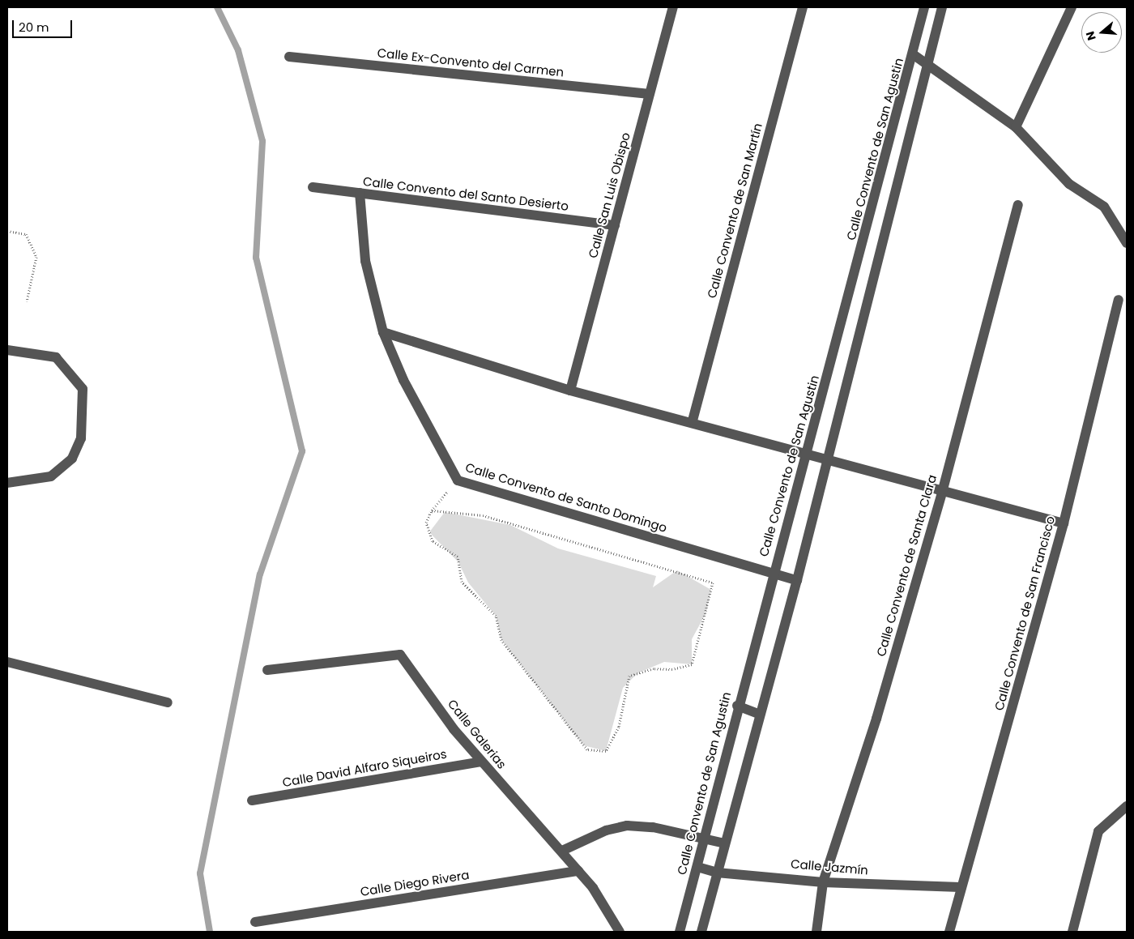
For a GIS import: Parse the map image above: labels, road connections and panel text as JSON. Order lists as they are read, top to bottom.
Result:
{
  "streets": {
    "street": [
      "Calle Ex-Convento del Carmen",
      "Calle Convento de San Agustin",
      "Calle Convento del Santo Desierto",
      "Calle San Luis Obispo",
      "Calle Convento de San Martín",
      "Calle Convento de Santo Domingo",
      "Calle Convento de Santa Clara",
      "Calle Convento de San Francisco",
      "Calle Galerias",
      "Calle David Alfaro Siqueiros",
      "Calle Jazmín",
      "Calle Diego Rivera"
    ]
  },
  "crossings": [
    ["Calle Ex-Convento del Carmen", "Calle San Luis Obispo"],
    ["Calle Convento de San Agustin", "Calle Convento de Santo Domingo"],
    ["Calle Convento de San Agustin", "Calle Jazmín"],
    ["Calle Convento del Santo Desierto", "Calle San Luis Obispo"],
    ["Calle Convento del Santo Desierto", "Calle Convento de Santo Domingo"],
    ["Calle Convento de Santa Clara", "Calle Jazmín"],
    ["Calle Convento de San Francisco", "Calle Jazmín"],
    ["Calle Galerias", "Calle David Alfaro Siqueiros"],
    ["Calle Galerias", "Calle Diego Rivera"]
  ],
  "scale_bar": "20 m",
  "north": "left"
}
